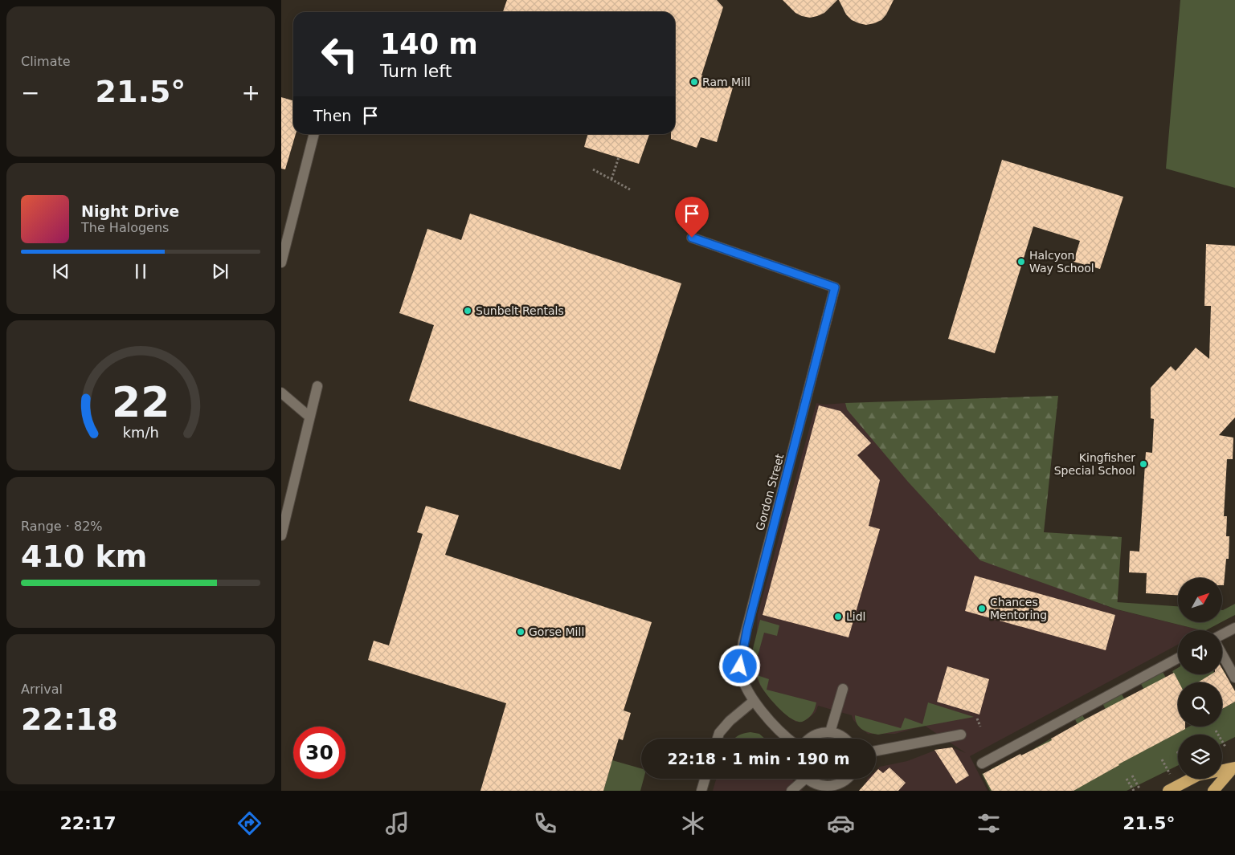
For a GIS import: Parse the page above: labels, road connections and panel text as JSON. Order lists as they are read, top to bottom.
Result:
{
  "streets": {
    "street": ["Gordon Street"]
  },
  "places": [
    "Ram Mill",
    "Halcyon Way School",
    "Sunbelt Rentals",
    "Kingfisher Special School",
    "Chances Mentoring",
    "Lidl",
    "Gorse Mill"
  ],
  "north": "top right",
  "page": {
    "tile": [
      "Climate",
      ["Range · 82%", "410 km"],
      ["Arrival", "22:18"]
    ],
    "turn": ["140 m", "Turn left"],
    "heat": ["−", "21.5°", "+"],
    "then": "Then",
    "song": ["Night Drive", "The Halogens"],
    "limit": "30",
    "trip": "22:18 · 1 min · 190 m",
    "tabs": ["22:17", "21.5°"],
    "gauge": ["22", "km/h"]
  }
}
